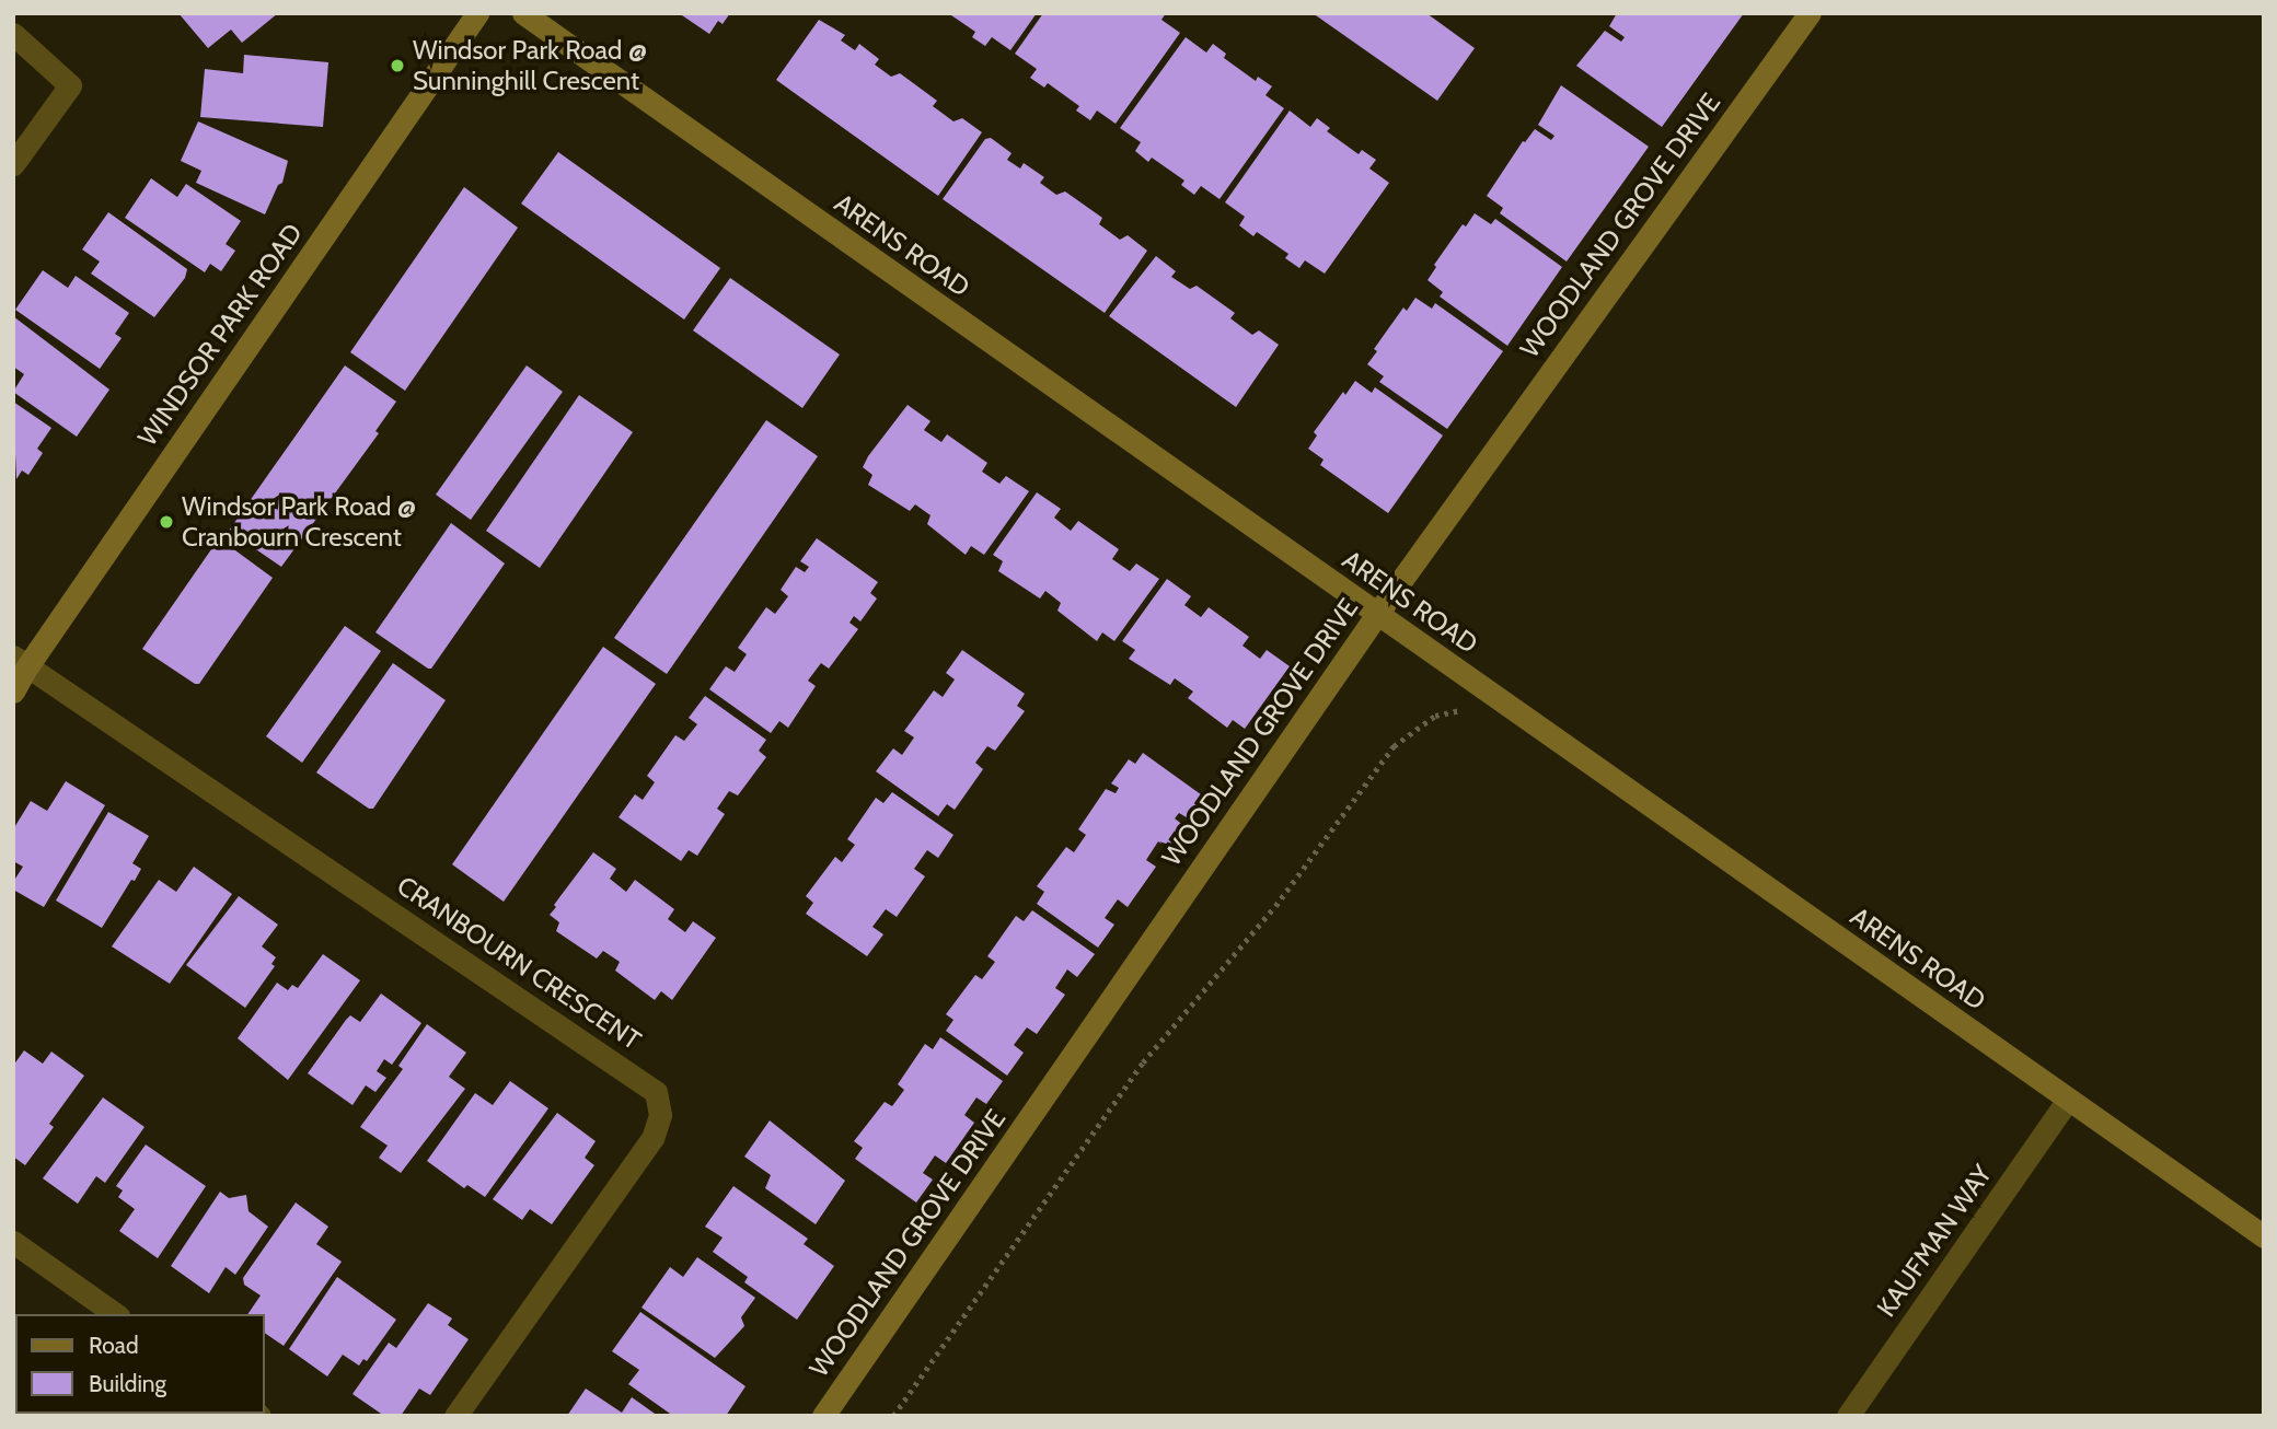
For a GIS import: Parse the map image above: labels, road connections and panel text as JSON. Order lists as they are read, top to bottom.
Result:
{
  "streets": {
    "street": [
      "WOODLAND GROVE DRIVE",
      "ARENS ROAD",
      "WINDSOR PARK ROAD",
      "CRANBOURN CRESCENT",
      "KAUFMAN WAY"
    ]
  },
  "crossings": [
    ["WOODLAND GROVE DRIVE", "ARENS ROAD"],
    ["ARENS ROAD", "KAUFMAN WAY"],
    ["WINDSOR PARK ROAD", "CRANBOURN CRESCENT"]
  ],
  "places": ["Windsor Park Road @ Sunninghill Crescent", "Windsor Park Road @ Cranbourn Crescent"],
  "legend": ["Road", "Building"]
}
